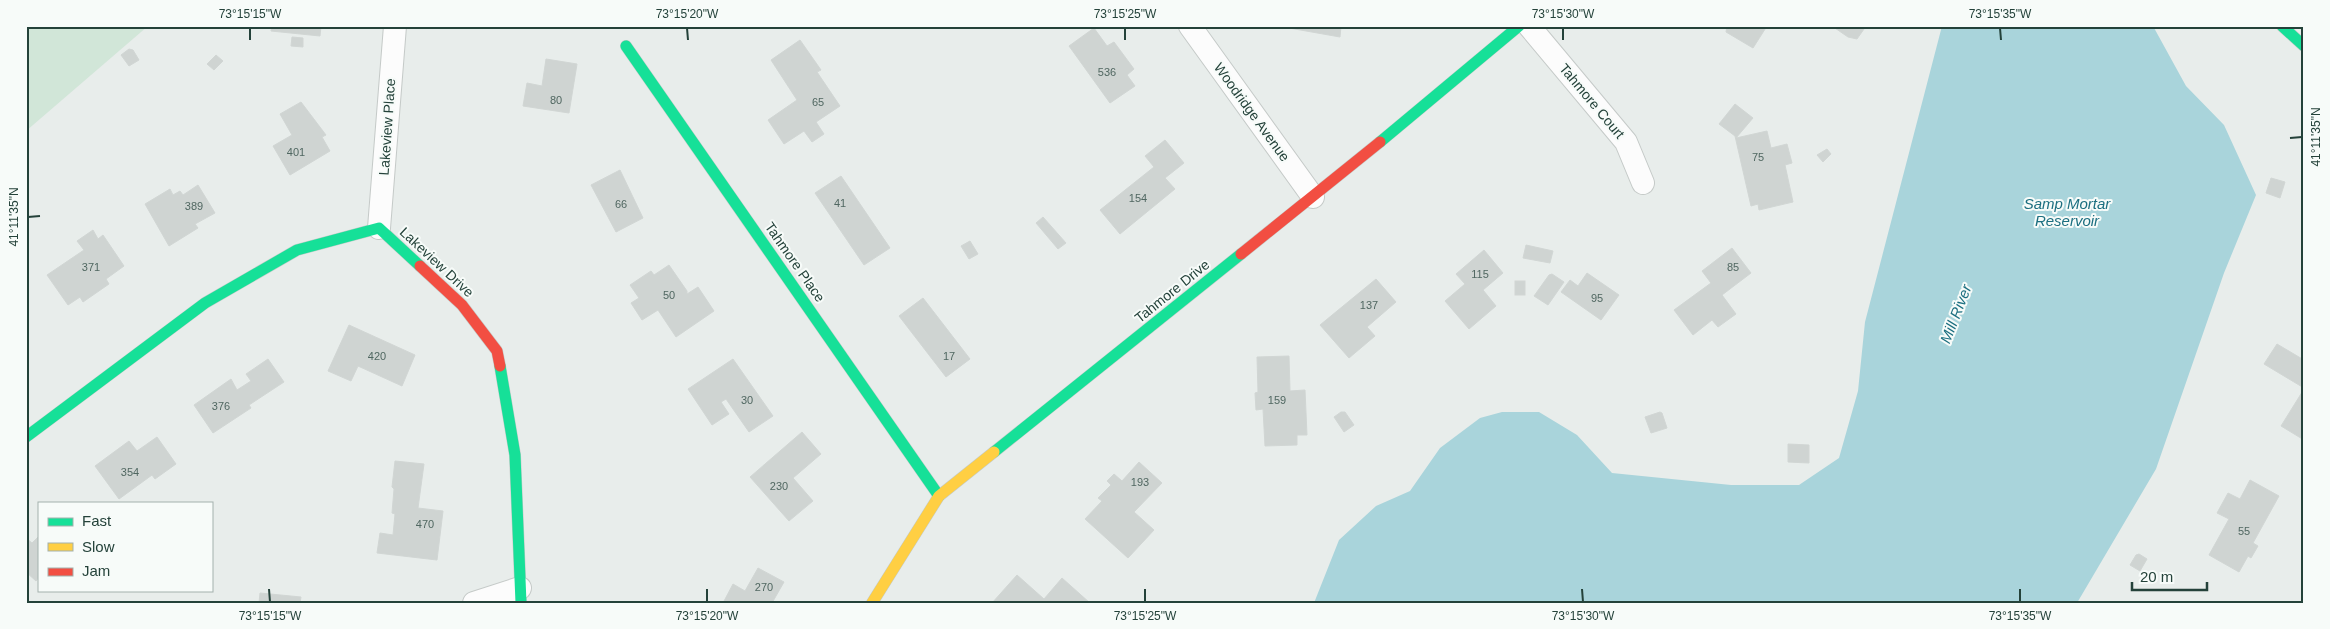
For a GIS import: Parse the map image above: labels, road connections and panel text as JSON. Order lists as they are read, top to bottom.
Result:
{
  "streets": {
    "street": [
      "Tahmore Court",
      "Woodridge Avenue",
      "Lakeview Place",
      "Lakeview Drive",
      "Tahmore Place",
      "Tahmore Drive"
    ]
  },
  "crossings": [
    ["Woodridge Avenue", "Tahmore Drive"],
    ["Lakeview Place", "Lakeview Drive"],
    ["Tahmore Place", "Tahmore Drive"]
  ],
  "water": ["Samp Mortar Reservoir", "Mill River"],
  "house_numbers": [
    "536",
    "80",
    "65",
    "401",
    "75",
    "154",
    "41",
    "66",
    "389",
    "371",
    "85",
    "115",
    "50",
    "95",
    "137",
    "420",
    "17",
    "30",
    "159",
    "376",
    "354",
    "193",
    "230",
    "470",
    "55",
    "270"
  ],
  "legend": ["Fast", "Slow", "Jam"],
  "scale_bar": "20 m",
  "coordinates": [
    "73°15'15\"W",
    "73°15'20\"W",
    "73°15'25\"W",
    "73°15'30\"W",
    "73°15'35\"W",
    "41°11'35\"N"
  ]
}
